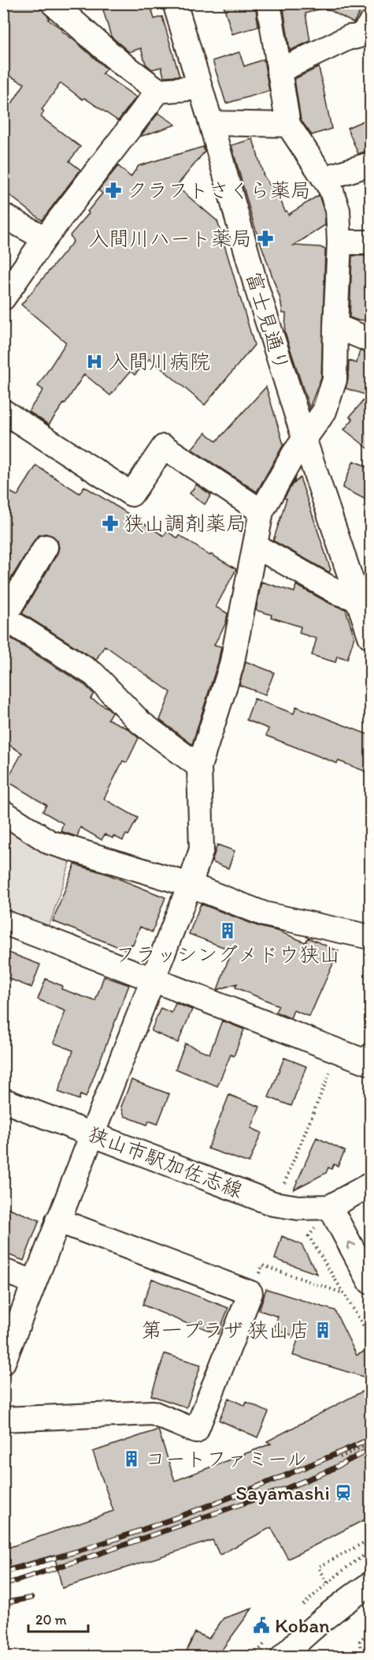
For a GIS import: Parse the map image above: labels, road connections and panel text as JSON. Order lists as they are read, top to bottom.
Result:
{
  "streets": {
    "street": ["富士見通り", "狭山市駅加佐志線"]
  },
  "places": {
    "pharmacy": ["クラフトさくら薬局", "入間川ハート薬局", "狭山調剤薬局"],
    "hospital": ["入間川病院"],
    "building": ["フラッシングメドウ狭山", "第一プラザ 狭山店", "コートファミール"],
    "station": ["Sayamashi"],
    "public building": ["Koban"]
  },
  "scale_bar": "20 m"
}
